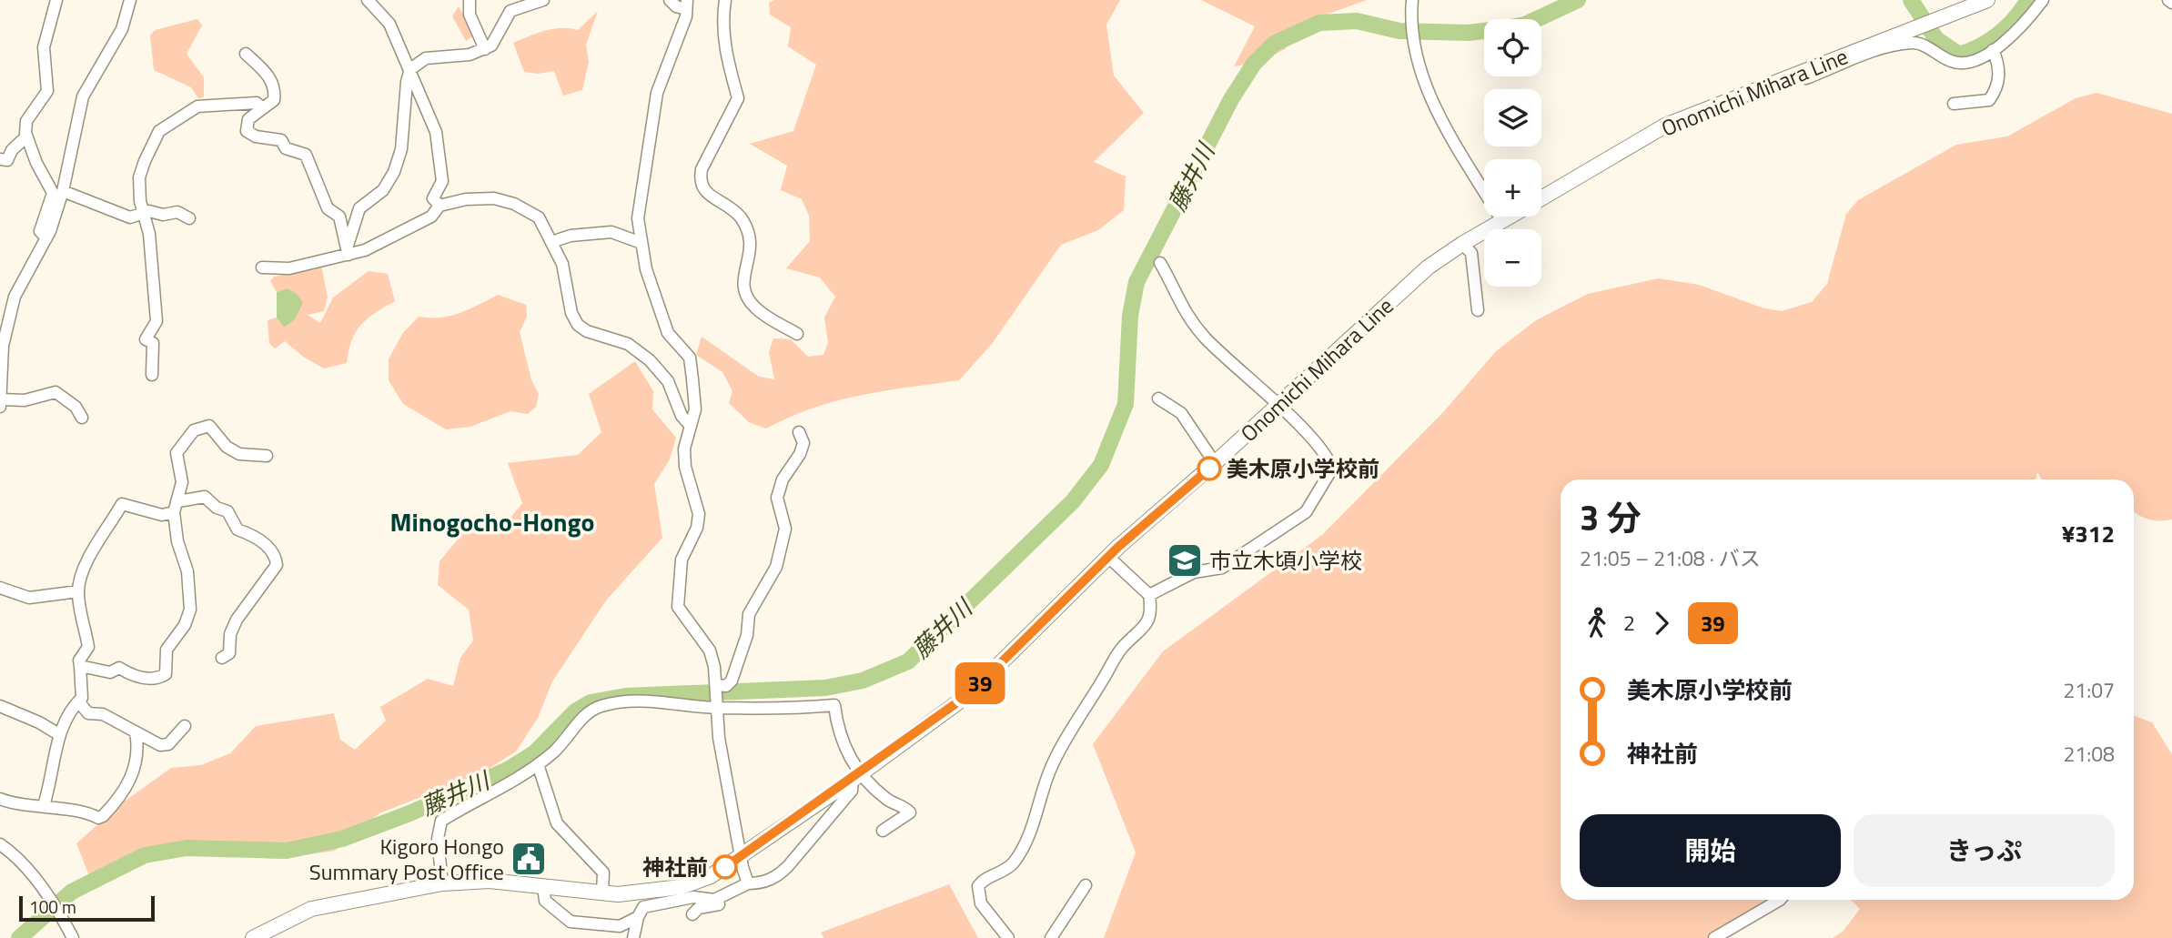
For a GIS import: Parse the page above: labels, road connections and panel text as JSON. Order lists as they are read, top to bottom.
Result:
{
  "streets": {
    "main road": ["Onomichi Mihara Line"]
  },
  "districts": ["Minogocho-Hongo"],
  "water": ["藤井川"],
  "places": {
    "other": ["美木原小学校前", "神社前"],
    "school or university": ["市立木頃小学校"],
    "public building": ["Kigoro Hongo Summary Post Office"]
  },
  "lines": ["bus line 39"],
  "scale_bar": "100 m",
  "page": {
    "on_map": "39",
    "map_buttons": ["+", "−"],
    "heading": ["3 分", "21:05 – 21:08 · バス", "¥312"],
    "legs": ["2", "39"],
    "list": [
      {
        "name": "美木原小学校前",
        "value": "21:07"
      },
      {
        "name": "神社前",
        "value": "21:08"
      }
    ],
    "buttons": ["開始", "きっぷ"],
    "scale": "100 m"
  }
}
